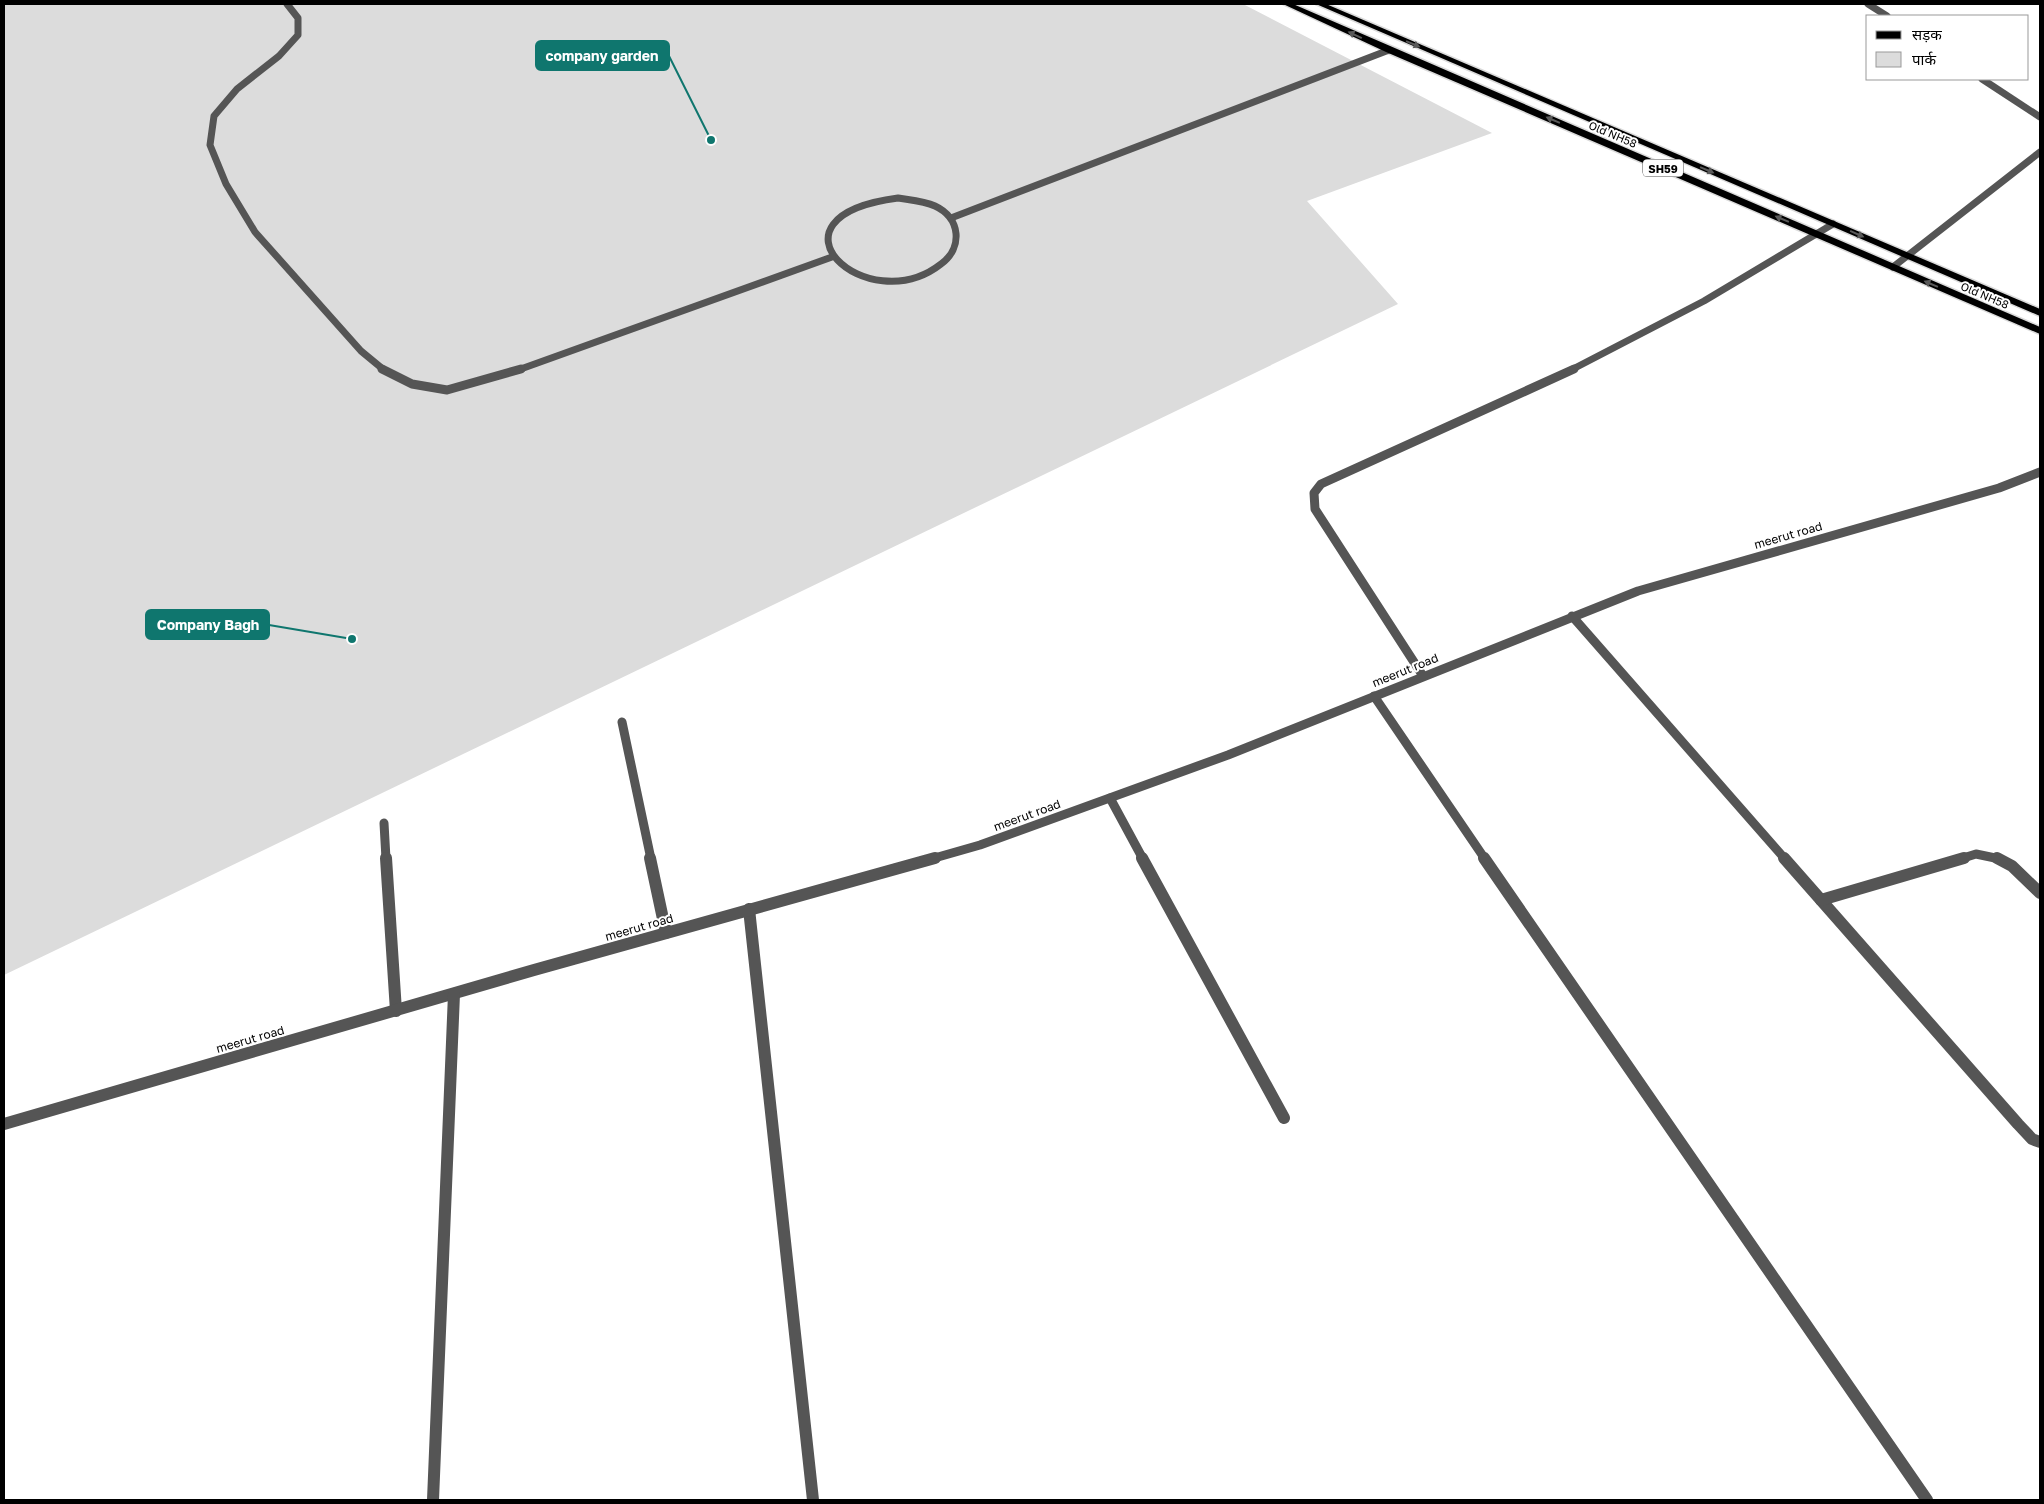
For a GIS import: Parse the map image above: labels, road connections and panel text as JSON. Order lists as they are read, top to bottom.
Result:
{
  "streets": {
    "main road": ["Old NH58", "SH59"],
    "street": ["meerut road"]
  },
  "places": ["company garden", "Company Bagh"],
  "legend": ["सड़क", "पार्क"]
}
